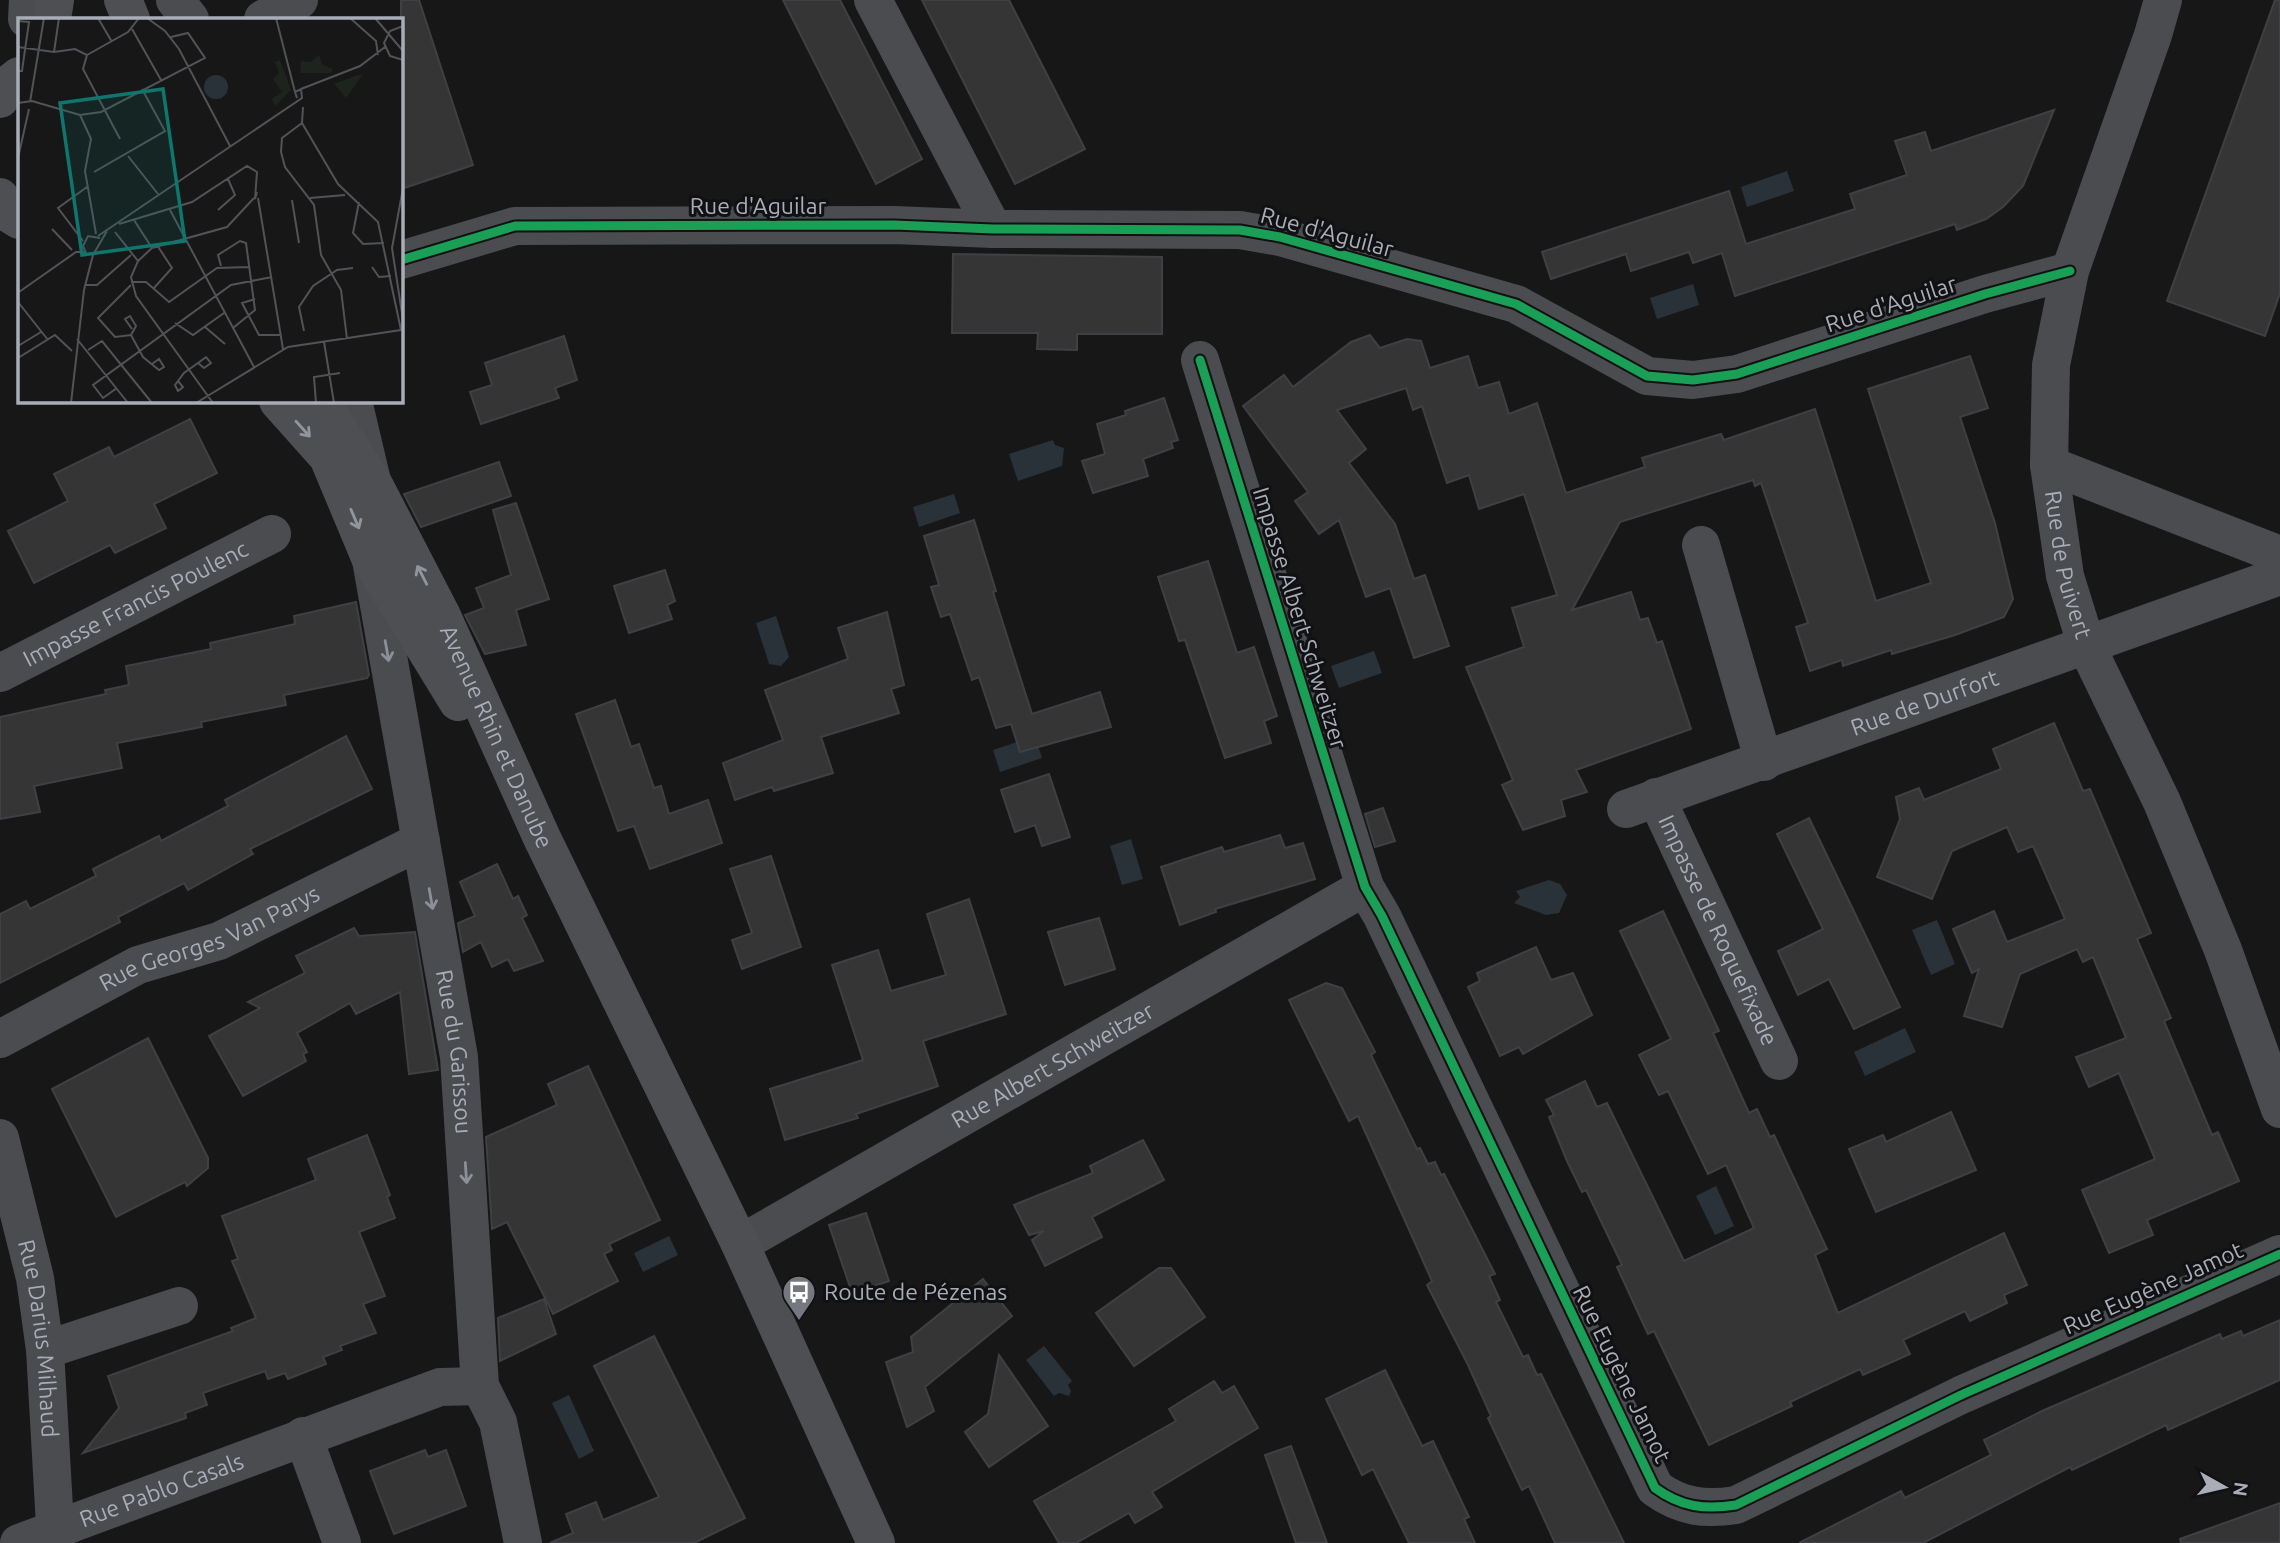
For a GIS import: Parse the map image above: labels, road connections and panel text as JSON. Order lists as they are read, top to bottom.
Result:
{
  "streets": {
    "main road": ["Avenue Rhin et Danube"],
    "street": [
      "Rue d'Aguilar",
      "Rue de Puivert",
      "Impasse Francis Poulenc",
      "Impasse Albert Schweitzer",
      "Rue de Durfort",
      "Impasse de Roquefixade",
      "Rue Georges Van Parys",
      "Rue du Garissou",
      "Rue Albert Schweitzer",
      "Rue Eugène Jamot",
      "Rue Darius Milhaud",
      "Rue Pablo Casals"
    ]
  },
  "crossings": [
    ["Rue d'Aguilar", "Rue de Puivert"],
    ["Rue de Puivert", "Rue de Durfort"],
    ["Impasse Albert Schweitzer", "Rue Albert Schweitzer"],
    ["Impasse Albert Schweitzer", "Rue Eugène Jamot"],
    ["Rue de Durfort", "Impasse de Roquefixade"],
    ["Avenue Rhin et Danube", "Rue du Garissou"],
    ["Rue Georges Van Parys", "Rue du Garissou"],
    ["Rue du Garissou", "Rue Pablo Casals"],
    ["Rue Albert Schweitzer", "Rue Eugène Jamot"],
    ["Rue Darius Milhaud", "Rue Pablo Casals"]
  ],
  "one_way": ["Rue du Garissou"],
  "places": {
    "bus stop": ["Route de Pézenas"]
  },
  "north": "right"
}
